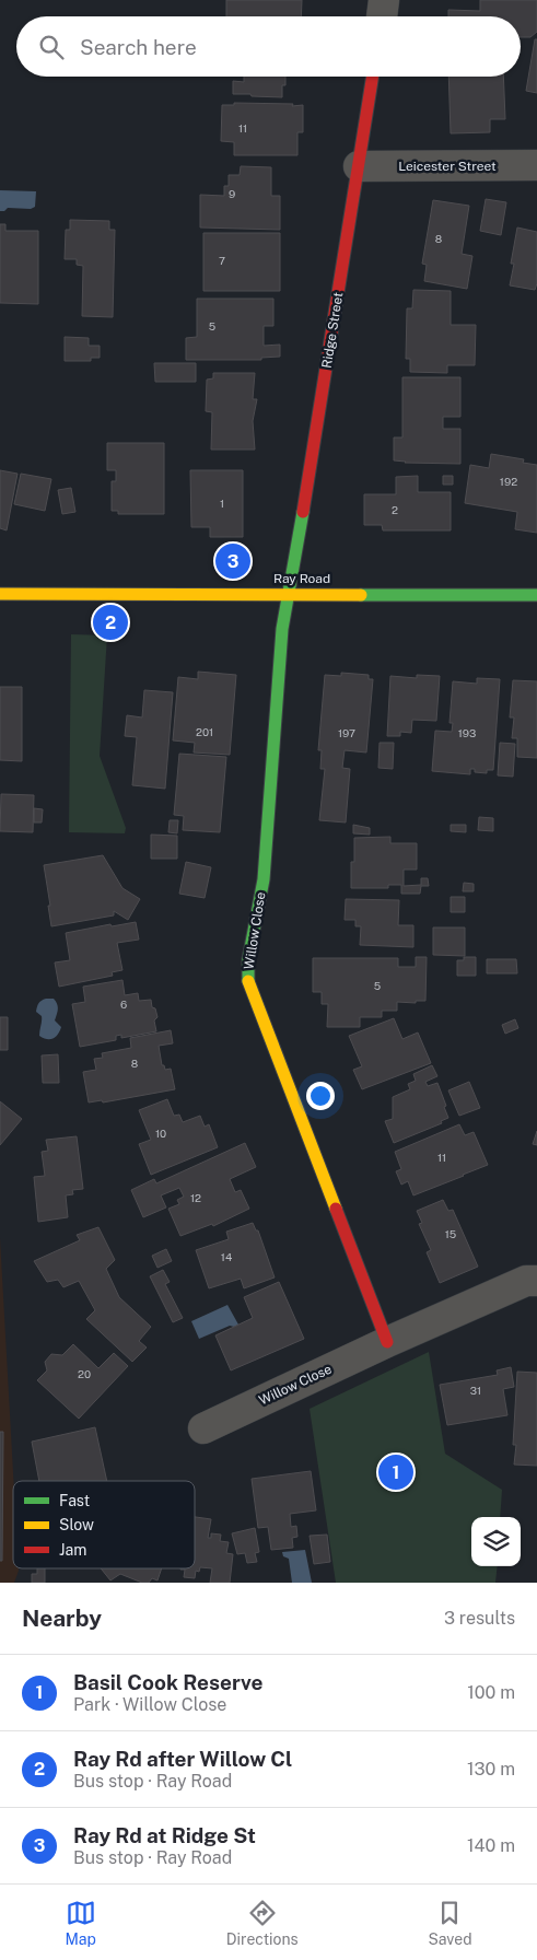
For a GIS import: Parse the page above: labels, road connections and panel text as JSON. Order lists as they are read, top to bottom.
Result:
{
  "streets": {
    "street": [
      "Leicester Street",
      "Ridge Street",
      "Ray Road",
      "Willow Close"
    ]
  },
  "crossings": [
    ["Leicester Street", "Ridge Street"],
    ["Ridge Street", "Ray Road"],
    ["Ridge Street", "Willow Close"],
    ["Ray Road", "Willow Close"]
  ],
  "house_numbers": [
    "11",
    "9",
    "8",
    "7",
    "5",
    "192",
    "1",
    "2",
    "201",
    "197",
    "193",
    "5",
    "6",
    "8",
    "10",
    "11",
    "12",
    "15",
    "14",
    "20",
    "31"
  ],
  "legend": ["Fast", "Slow", "Jam"],
  "page": {
    "search": "Search here",
    "pins": ["3", "2", "1"],
    "heading": ["Nearby", "3 results"],
    "list": [
      {
        "mark": "1",
        "name": "Basil Cook Reserve",
        "note": "Park · Willow Close",
        "value": "100 m"
      },
      {
        "mark": "2",
        "name": "Ray Rd after Willow Cl",
        "note": "Bus stop · Ray Road",
        "value": "130 m"
      },
      {
        "mark": "3",
        "name": "Ray Rd at Ridge St",
        "note": "Bus stop · Ray Road",
        "value": "140 m"
      }
    ],
    "nav": ["Map", "Directions", "Saved"]
  }
}
